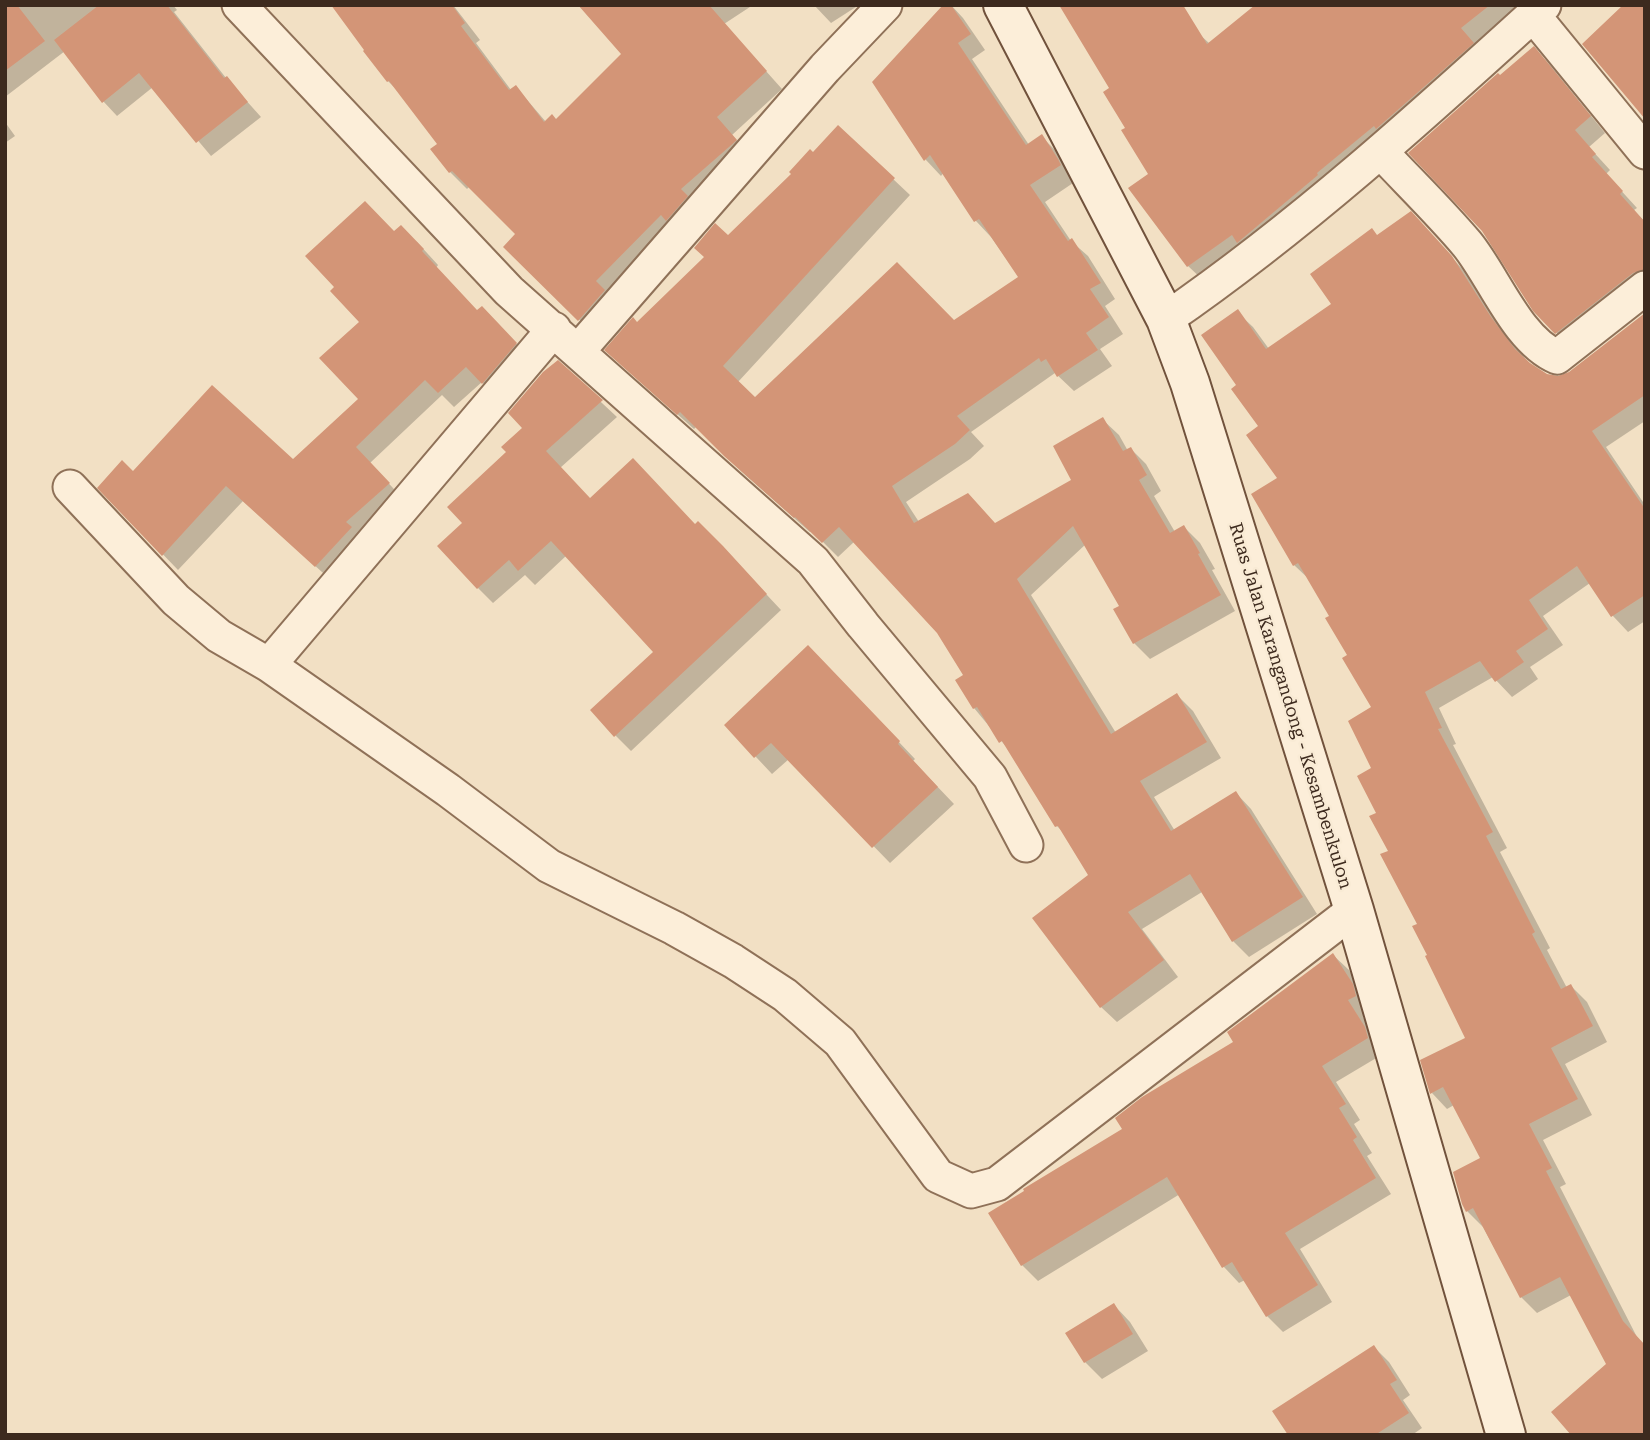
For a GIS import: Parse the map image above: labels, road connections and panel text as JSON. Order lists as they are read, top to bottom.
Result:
{
  "streets": {
    "main road": ["Ruas Jalan Karangandong - Kesambenkulon"]
  }
}
